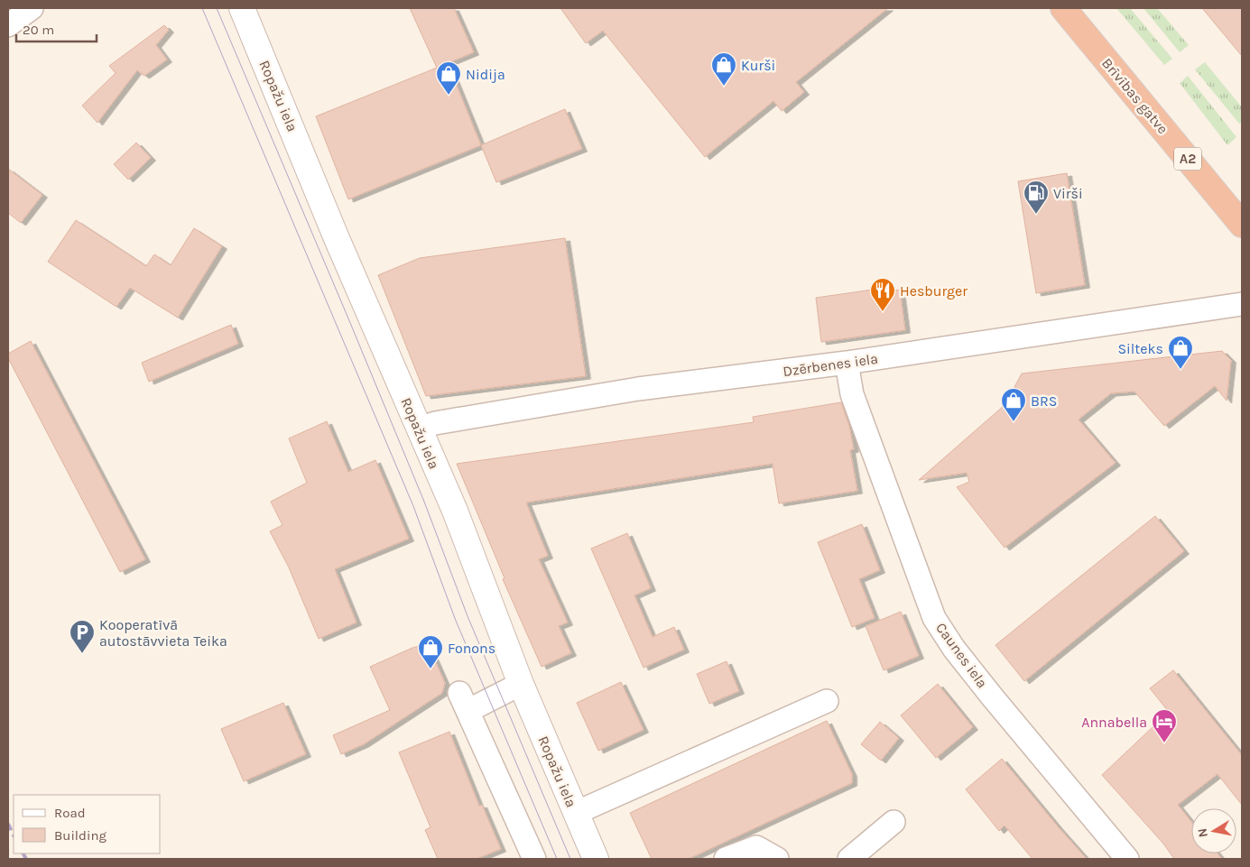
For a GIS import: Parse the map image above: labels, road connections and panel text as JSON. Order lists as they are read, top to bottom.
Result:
{
  "streets": {
    "highway": ["Brīvības gatve", "A2"],
    "street": ["Ropažu iela", "Dzērbenes iela", "Caunes iela"]
  },
  "crossings": [
    ["Ropažu iela", "Dzērbenes iela"],
    ["Dzērbenes iela", "Caunes iela"]
  ],
  "places": {
    "shop": [
      "Kurši",
      "Nidija",
      "Silteks",
      "BRS",
      "Fonons"
    ],
    "fuel station": ["Virši"],
    "restaurant": ["Hesburger"],
    "parking": ["Kooperatīvā autostāvvieta Teika"],
    "hotel": ["Annabella"]
  },
  "legend": ["Road", "Building"],
  "scale_bar": "20 m",
  "north": "left"
}
